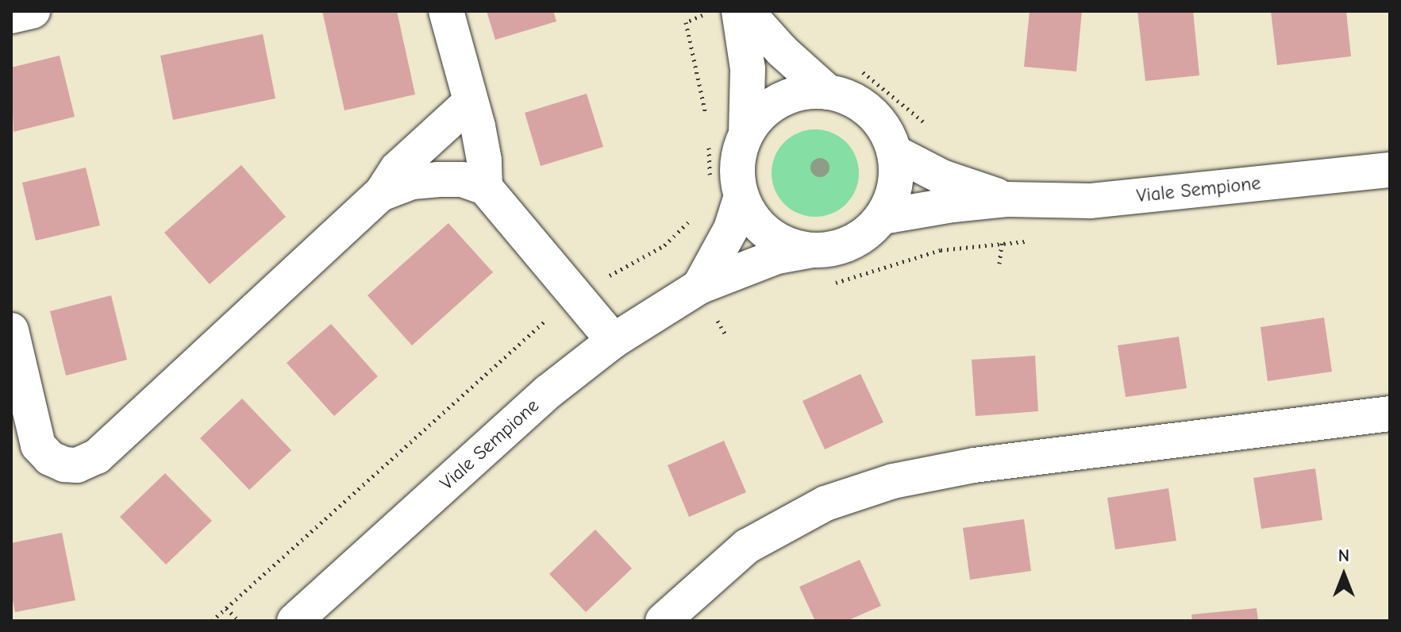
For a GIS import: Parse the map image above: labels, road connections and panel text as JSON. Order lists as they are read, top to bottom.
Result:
{
  "streets": {
    "street": ["Viale Sempione"]
  },
  "north": "top"
}
